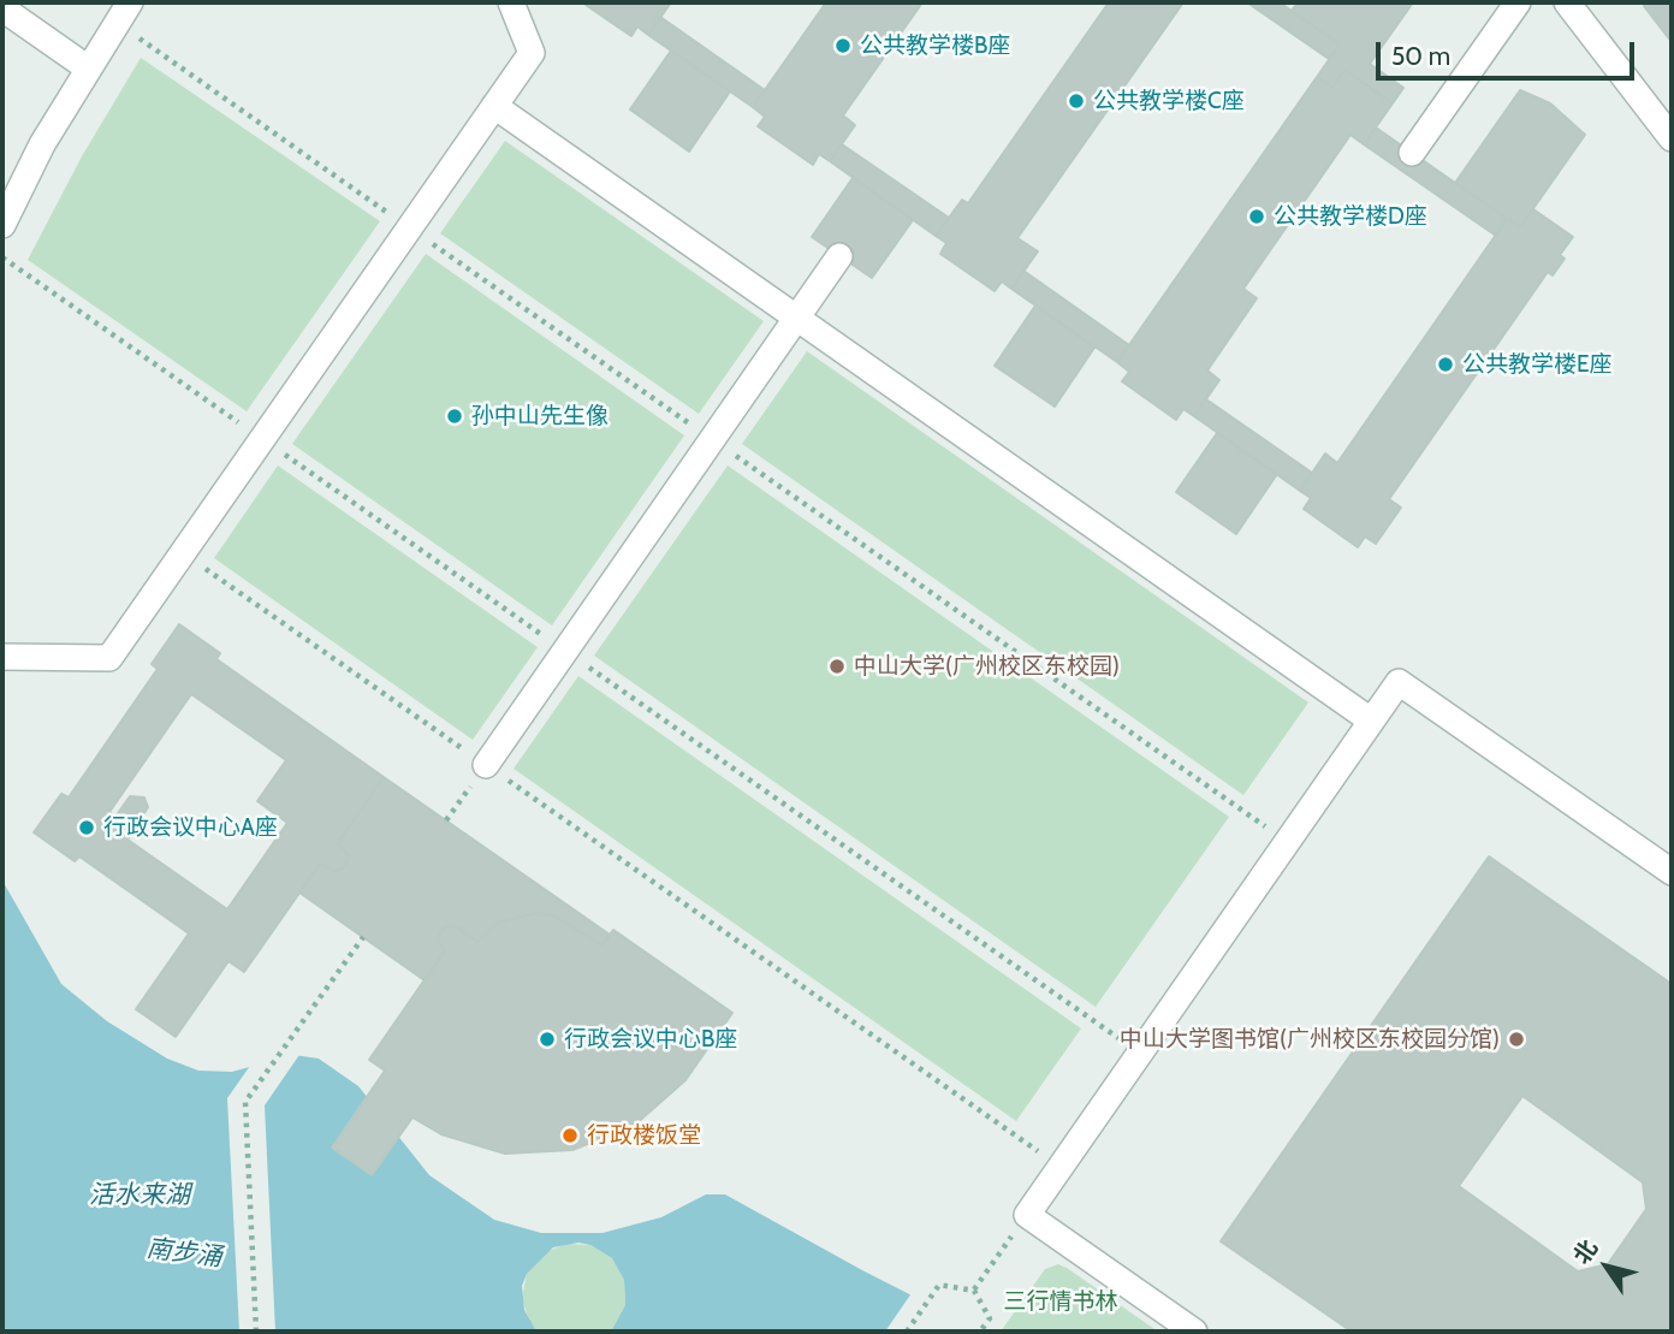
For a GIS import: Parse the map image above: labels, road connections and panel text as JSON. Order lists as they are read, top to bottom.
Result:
{
  "water": ["活水来湖", "南步涌"],
  "parks": ["三行情书林"],
  "places": [
    "公共教学楼B座",
    "公共教学楼C座",
    "公共教学楼D座",
    "公共教学楼E座",
    "孙中山先生像",
    "中山大学(广州校区东校园)",
    "行政会议中心A座",
    "行政会议中心B座",
    "中山大学图书馆(广州校区东校园分馆)",
    "行政楼饭堂"
  ],
  "scale_bar": "50 m",
  "north": "top left"
}
